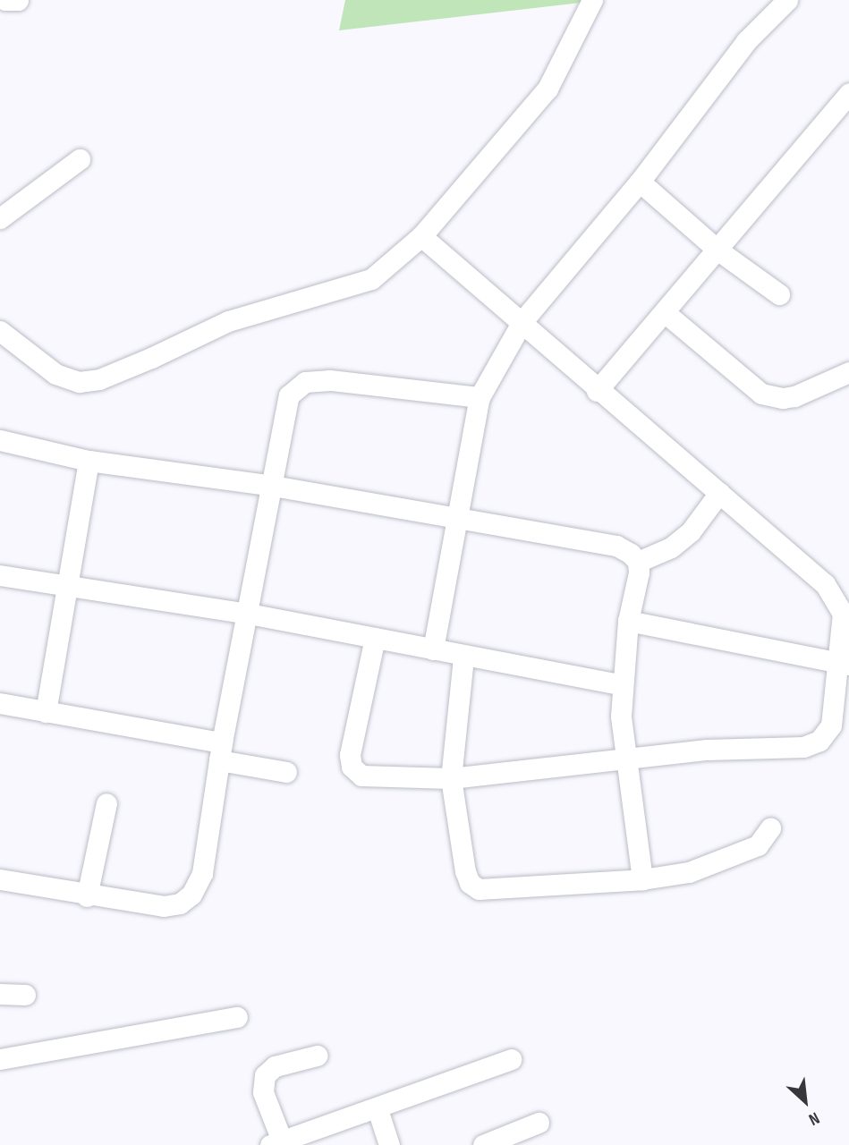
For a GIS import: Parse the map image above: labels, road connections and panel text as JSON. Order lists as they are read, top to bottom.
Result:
{
  "north": "bottom right"
}
